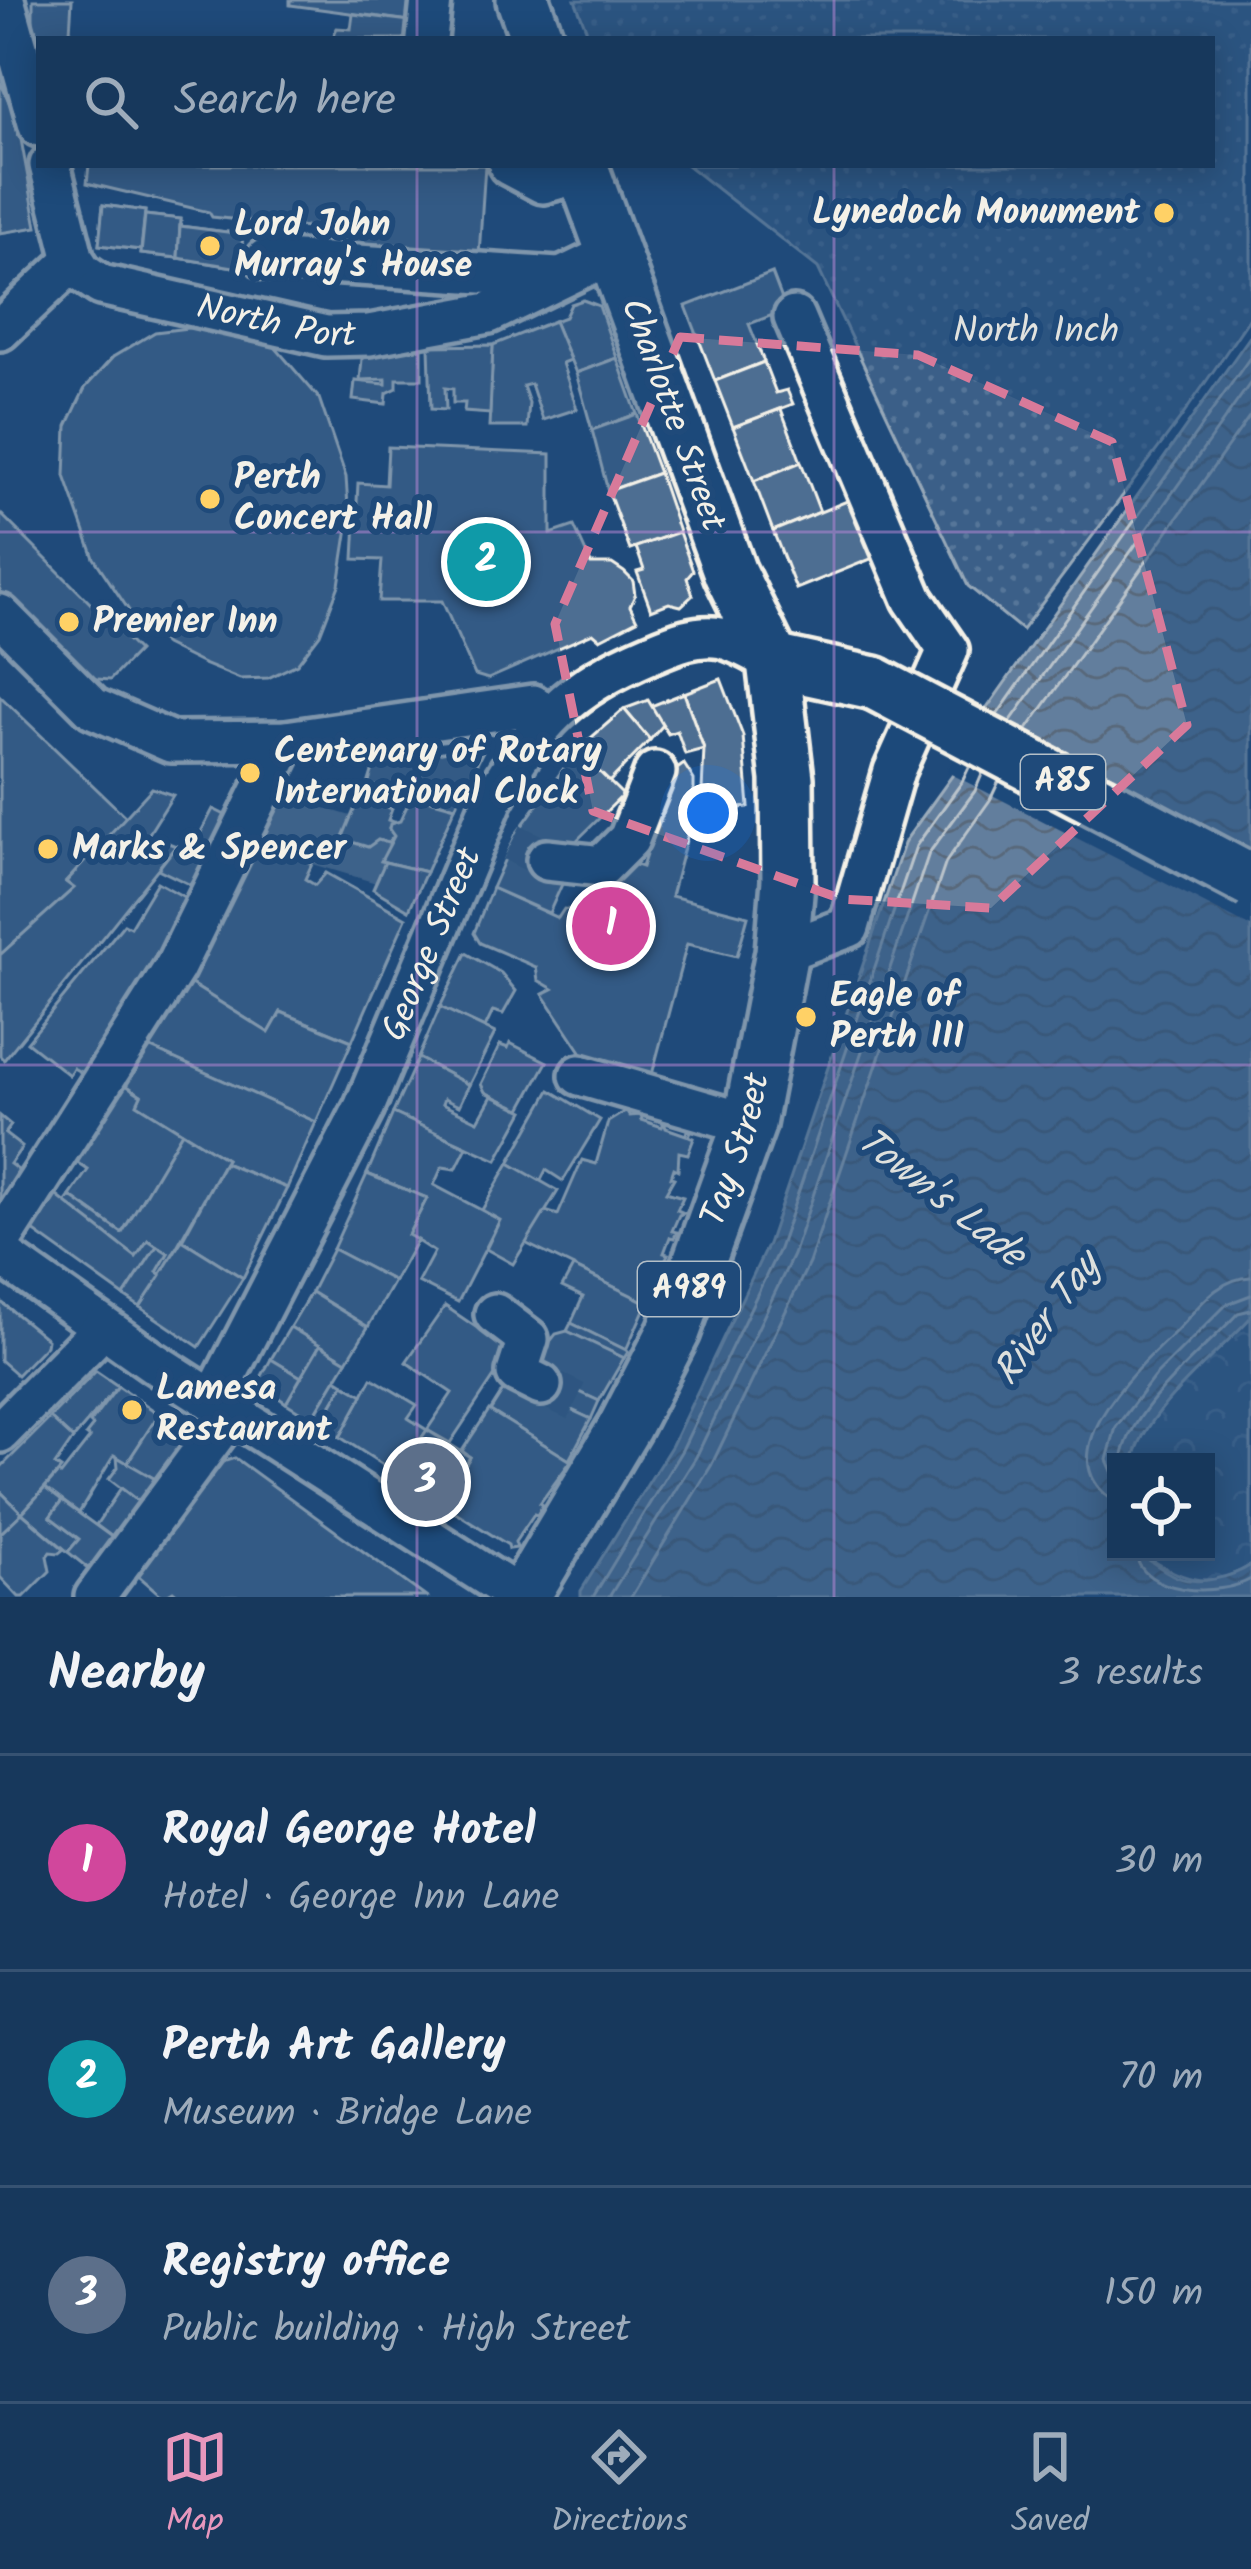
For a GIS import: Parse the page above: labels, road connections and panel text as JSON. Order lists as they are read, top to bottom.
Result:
{
  "streets": {
    "main road": [
      "Charlotte Street",
      "A85",
      "Tay Street",
      "A989"
    ],
    "street": ["North Port", "George Street"]
  },
  "crossings": [
    ["North Port", "Charlotte Street"],
    ["Charlotte Street", "A85"],
    ["Charlotte Street", "George Street"],
    ["Charlotte Street", "Tay Street"],
    ["A85", "George Street"],
    ["A85", "Tay Street"],
    ["George Street", "Tay Street"]
  ],
  "water": ["Town's Lade", "River Tay"],
  "parks": ["North Inch"],
  "places": [
    "Lynedoch Monument",
    "Lord John Murray's House",
    "Perth Concert Hall",
    "Premier Inn",
    "Centenary of Rotary International Clock",
    "Marks & Spencer",
    "Eagle of Perth III",
    "Lamesa Restaurant"
  ],
  "page": {
    "search": "Search here",
    "pins": ["2", "1", "3"],
    "heading": ["Nearby", "3 results"],
    "list": [
      {
        "mark": "1",
        "name": "Royal George Hotel",
        "note": "Hotel · George Inn Lane",
        "value": "30 m"
      },
      {
        "mark": "2",
        "name": "Perth Art Gallery",
        "note": "Museum · Bridge Lane",
        "value": "70 m"
      },
      {
        "mark": "3",
        "name": "Registry office",
        "note": "Public building · High Street",
        "value": "150 m"
      }
    ],
    "nav": ["Map", "Directions", "Saved"]
  }
}
